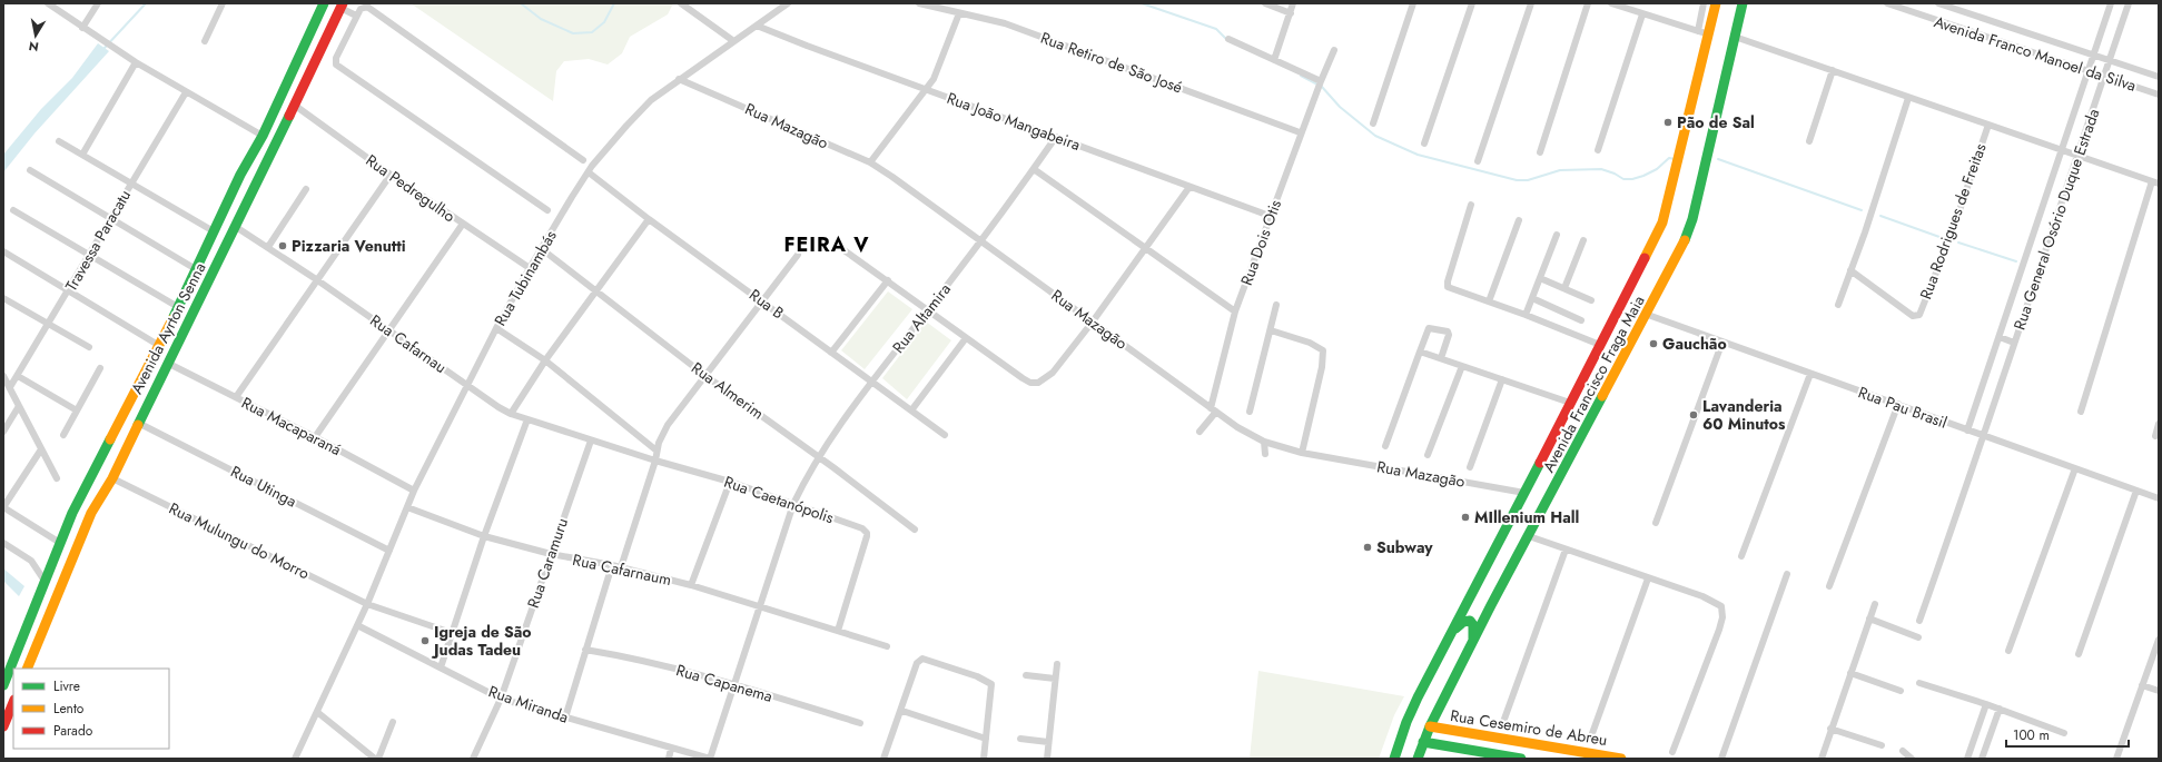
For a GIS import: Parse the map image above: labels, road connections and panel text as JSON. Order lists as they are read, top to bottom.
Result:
{
  "streets": {
    "main road": ["Avenida Ayrton Senna", "Avenida Francisco Fraga Maia", "Rua Cesemiro de Abreu"],
    "street": [
      "Avenida Franco Manoel da Silva",
      "Rua Retiro de São José",
      "Rua João Mangabeira",
      "Rua Mazagão",
      "Rua Pedregulho",
      "Rua General Osório Duque Estrada",
      "Rua Rodrigues de Freitas",
      "Travessa Paracatu",
      "Rua Dois Otis",
      "Rua Tubinambás",
      "Rua B",
      "Rua Altamira",
      "Rua Cafarnau",
      "Rua Almerim",
      "Rua Pau Brasil",
      "Rua Macaparaná",
      "Rua Utinga",
      "Rua Caetanópolis",
      "Rua Mulungu do Morro",
      "Rua Caramuru",
      "Rua Cafarnaum",
      "Rua Capanema",
      "Rua Miranda"
    ]
  },
  "crossings": [
    ["Avenida Franco Manoel da Silva", "Rua General Osório Duque Estrada"],
    ["Rua Retiro de São José", "Rua Dois Otis"],
    ["Rua João Mangabeira", "Rua Dois Otis"],
    ["Rua João Mangabeira", "Rua Tubinambás"],
    ["Rua João Mangabeira", "Rua Altamira"],
    ["Rua Mazagão", "Rua Dois Otis"],
    ["Rua Mazagão", "Rua Tubinambás"],
    ["Rua Mazagão", "Rua Altamira"],
    ["Rua Mazagão", "Avenida Francisco Fraga Maia"],
    ["Rua Pedregulho", "Rua Tubinambás"],
    ["Rua Pedregulho", "Avenida Ayrton Senna"],
    ["Rua General Osório Duque Estrada", "Rua Rodrigues de Freitas"],
    ["Rua General Osório Duque Estrada", "Rua Pau Brasil"],
    ["Rua Rodrigues de Freitas", "Avenida Francisco Fraga Maia"],
    ["Rua Tubinambás", "Rua B"],
    ["Rua Tubinambás", "Rua Cafarnau"],
    ["Rua Tubinambás", "Rua Almerim"],
    ["Rua Tubinambás", "Rua Macaparaná"],
    ["Rua Tubinambás", "Rua Utinga"],
    ["Rua Tubinambás", "Rua Mulungu do Morro"],
    ["Rua Tubinambás", "Rua Cafarnaum"],
    ["Rua Tubinambás", "Rua Miranda"],
    ["Rua B", "Rua Altamira"],
    ["Rua Altamira", "Rua Almerim"],
    ["Rua Altamira", "Rua Caetanópolis"],
    ["Rua Altamira", "Rua Cafarnaum"],
    ["Rua Altamira", "Rua Capanema"],
    ["Rua Altamira", "Rua Miranda"],
    ["Avenida Ayrton Senna", "Rua Cafarnau"],
    ["Avenida Ayrton Senna", "Rua Macaparaná"],
    ["Avenida Ayrton Senna", "Rua Utinga"],
    ["Avenida Ayrton Senna", "Rua Mulungu do Morro"],
    ["Rua Cafarnau", "Rua Caetanópolis"],
    ["Rua Cafarnau", "Rua Caramuru"],
    ["Avenida Francisco Fraga Maia", "Rua Pau Brasil"],
    ["Avenida Francisco Fraga Maia", "Rua Cesemiro de Abreu"],
    ["Rua Caetanópolis", "Rua Caramuru"],
    ["Rua Caetanópolis", "Rua Cafarnaum"],
    ["Rua Caramuru", "Rua Cafarnaum"],
    ["Rua Caramuru", "Rua Miranda"]
  ],
  "districts": ["FEIRA V"],
  "places": [
    "Pão de Sal",
    "Pizzaria Venutti",
    "Gauchão",
    "Lavanderia 60 Minutos",
    "MIllenium Hall",
    "Subway",
    "Igreja de São Judas Tadeu"
  ],
  "legend": ["Livre", "Lento", "Parado"],
  "scale_bar": "100 m",
  "north": "bottom"
}
